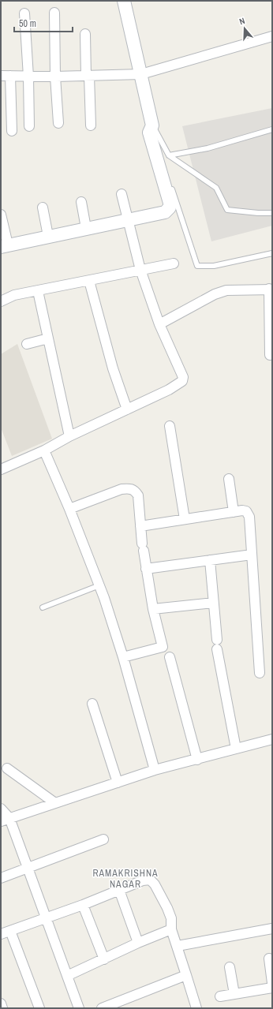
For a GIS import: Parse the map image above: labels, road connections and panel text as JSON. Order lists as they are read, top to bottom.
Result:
{
  "districts": ["RAMAKRISHNA NAGAR"],
  "scale_bar": "50 m",
  "north": "top"
}
